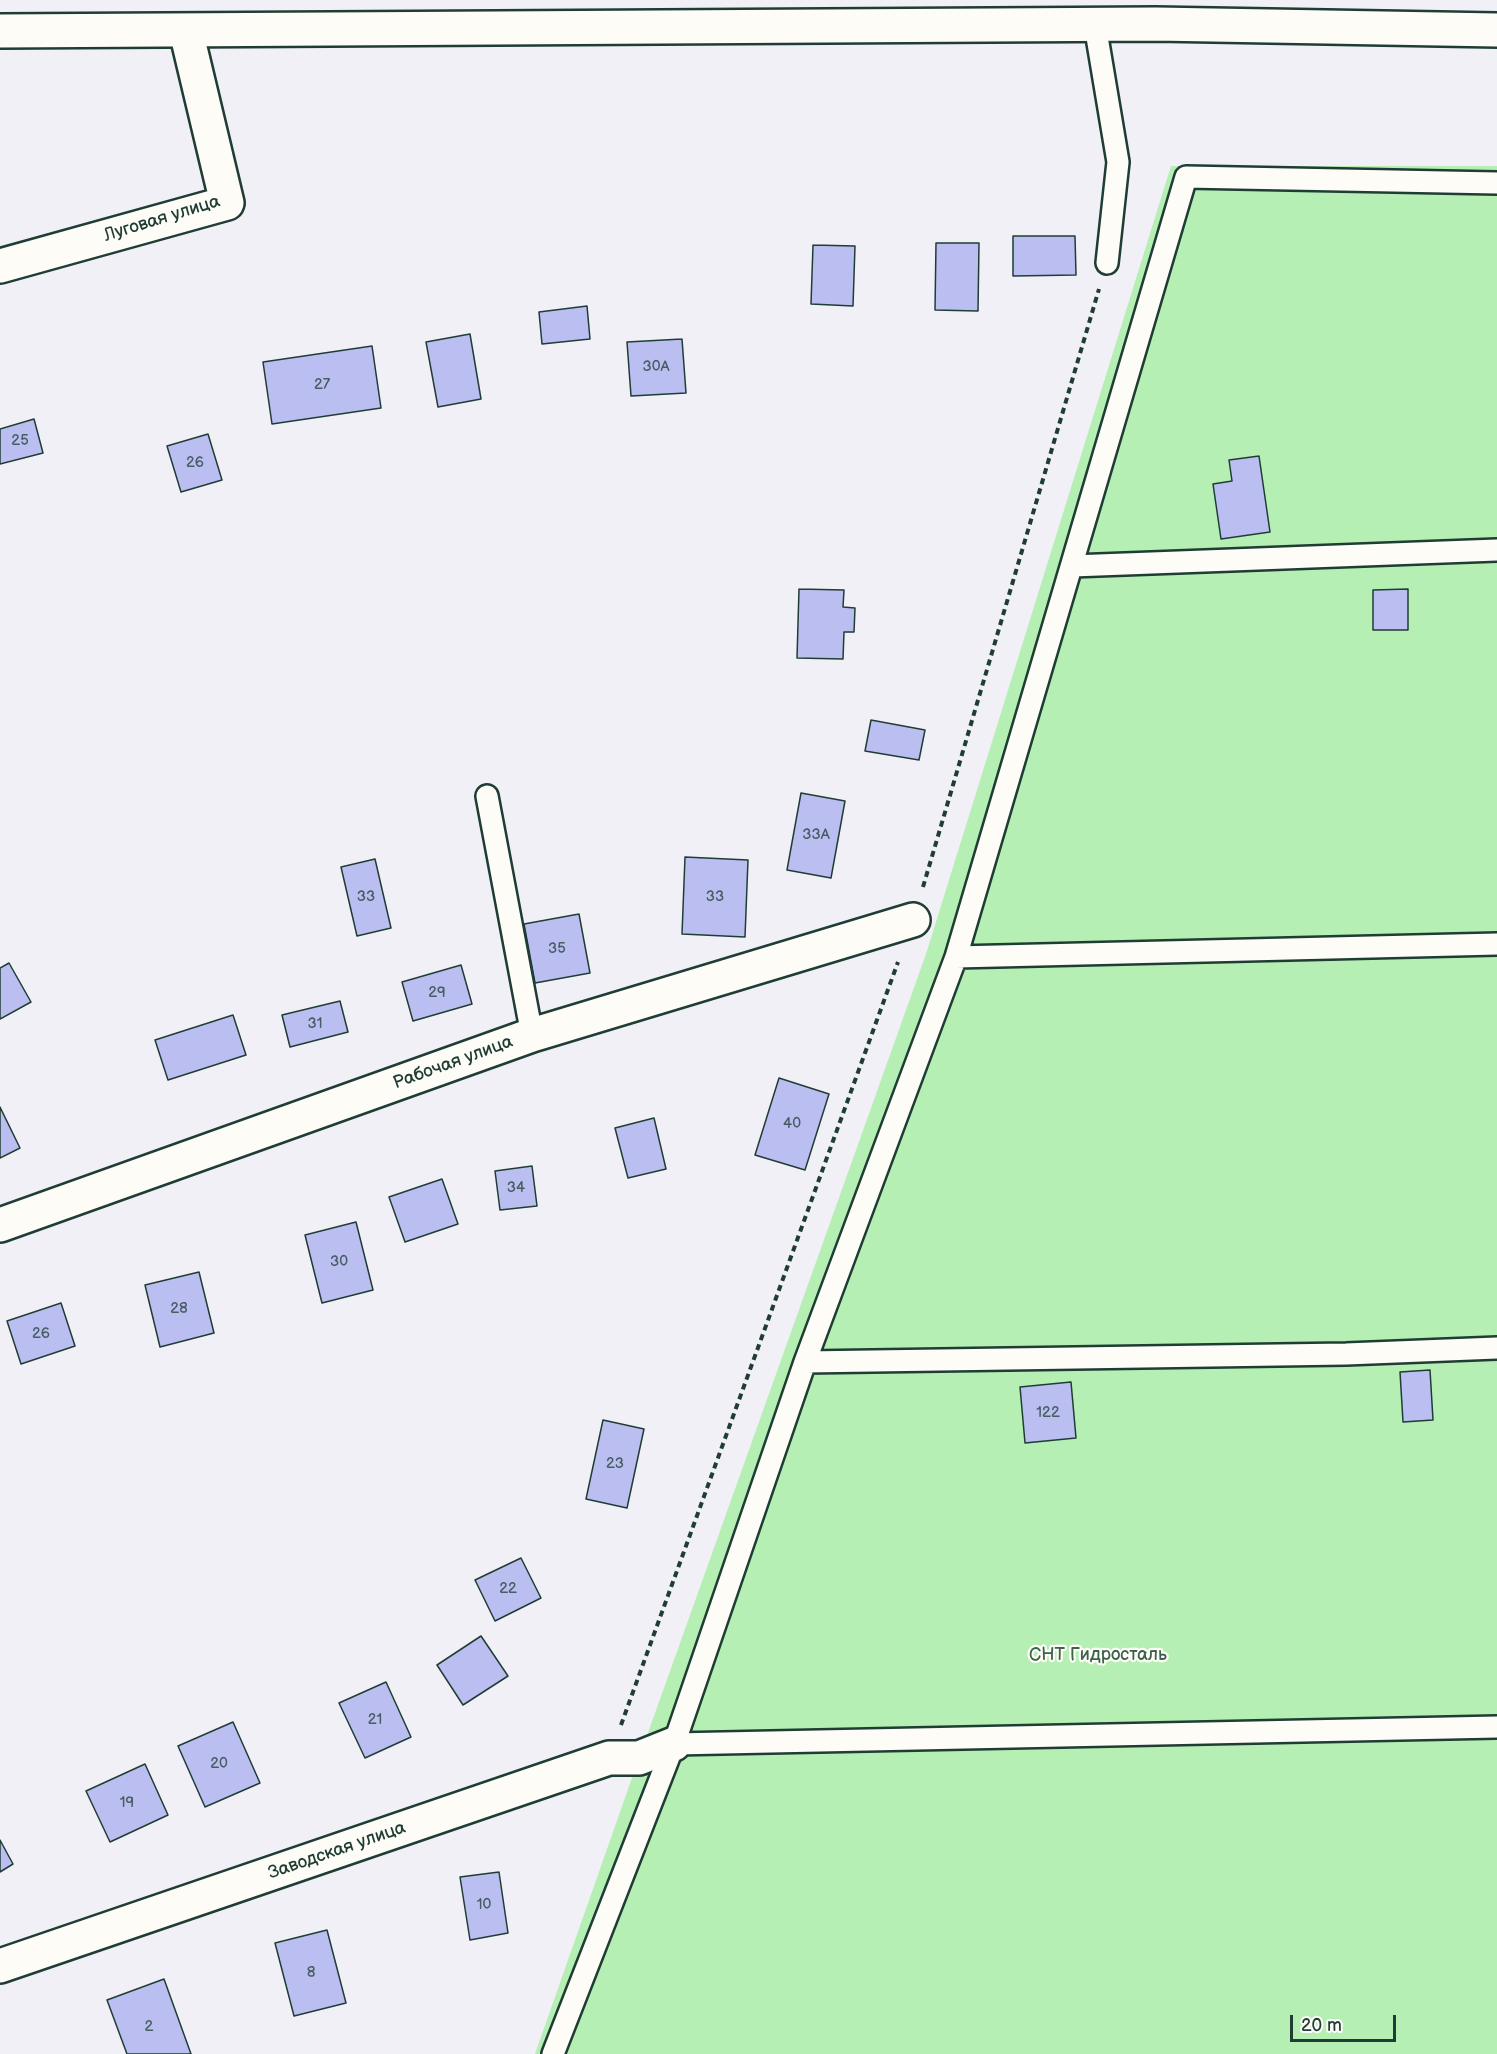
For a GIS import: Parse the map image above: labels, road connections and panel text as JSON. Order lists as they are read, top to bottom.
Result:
{
  "streets": {
    "street": ["Луговая улица", "Рабочая улица", "Заводская улица"]
  },
  "parks": ["СНТ Гидросталь"],
  "house_numbers": [
    "30А",
    "27",
    "25",
    "26",
    "33А",
    "33",
    "33",
    "35",
    "29",
    "31",
    "40",
    "34",
    "30",
    "28",
    "26",
    "122",
    "23",
    "22",
    "21",
    "20",
    "19",
    "10",
    "8",
    "2"
  ],
  "scale_bar": "20 m"
}
